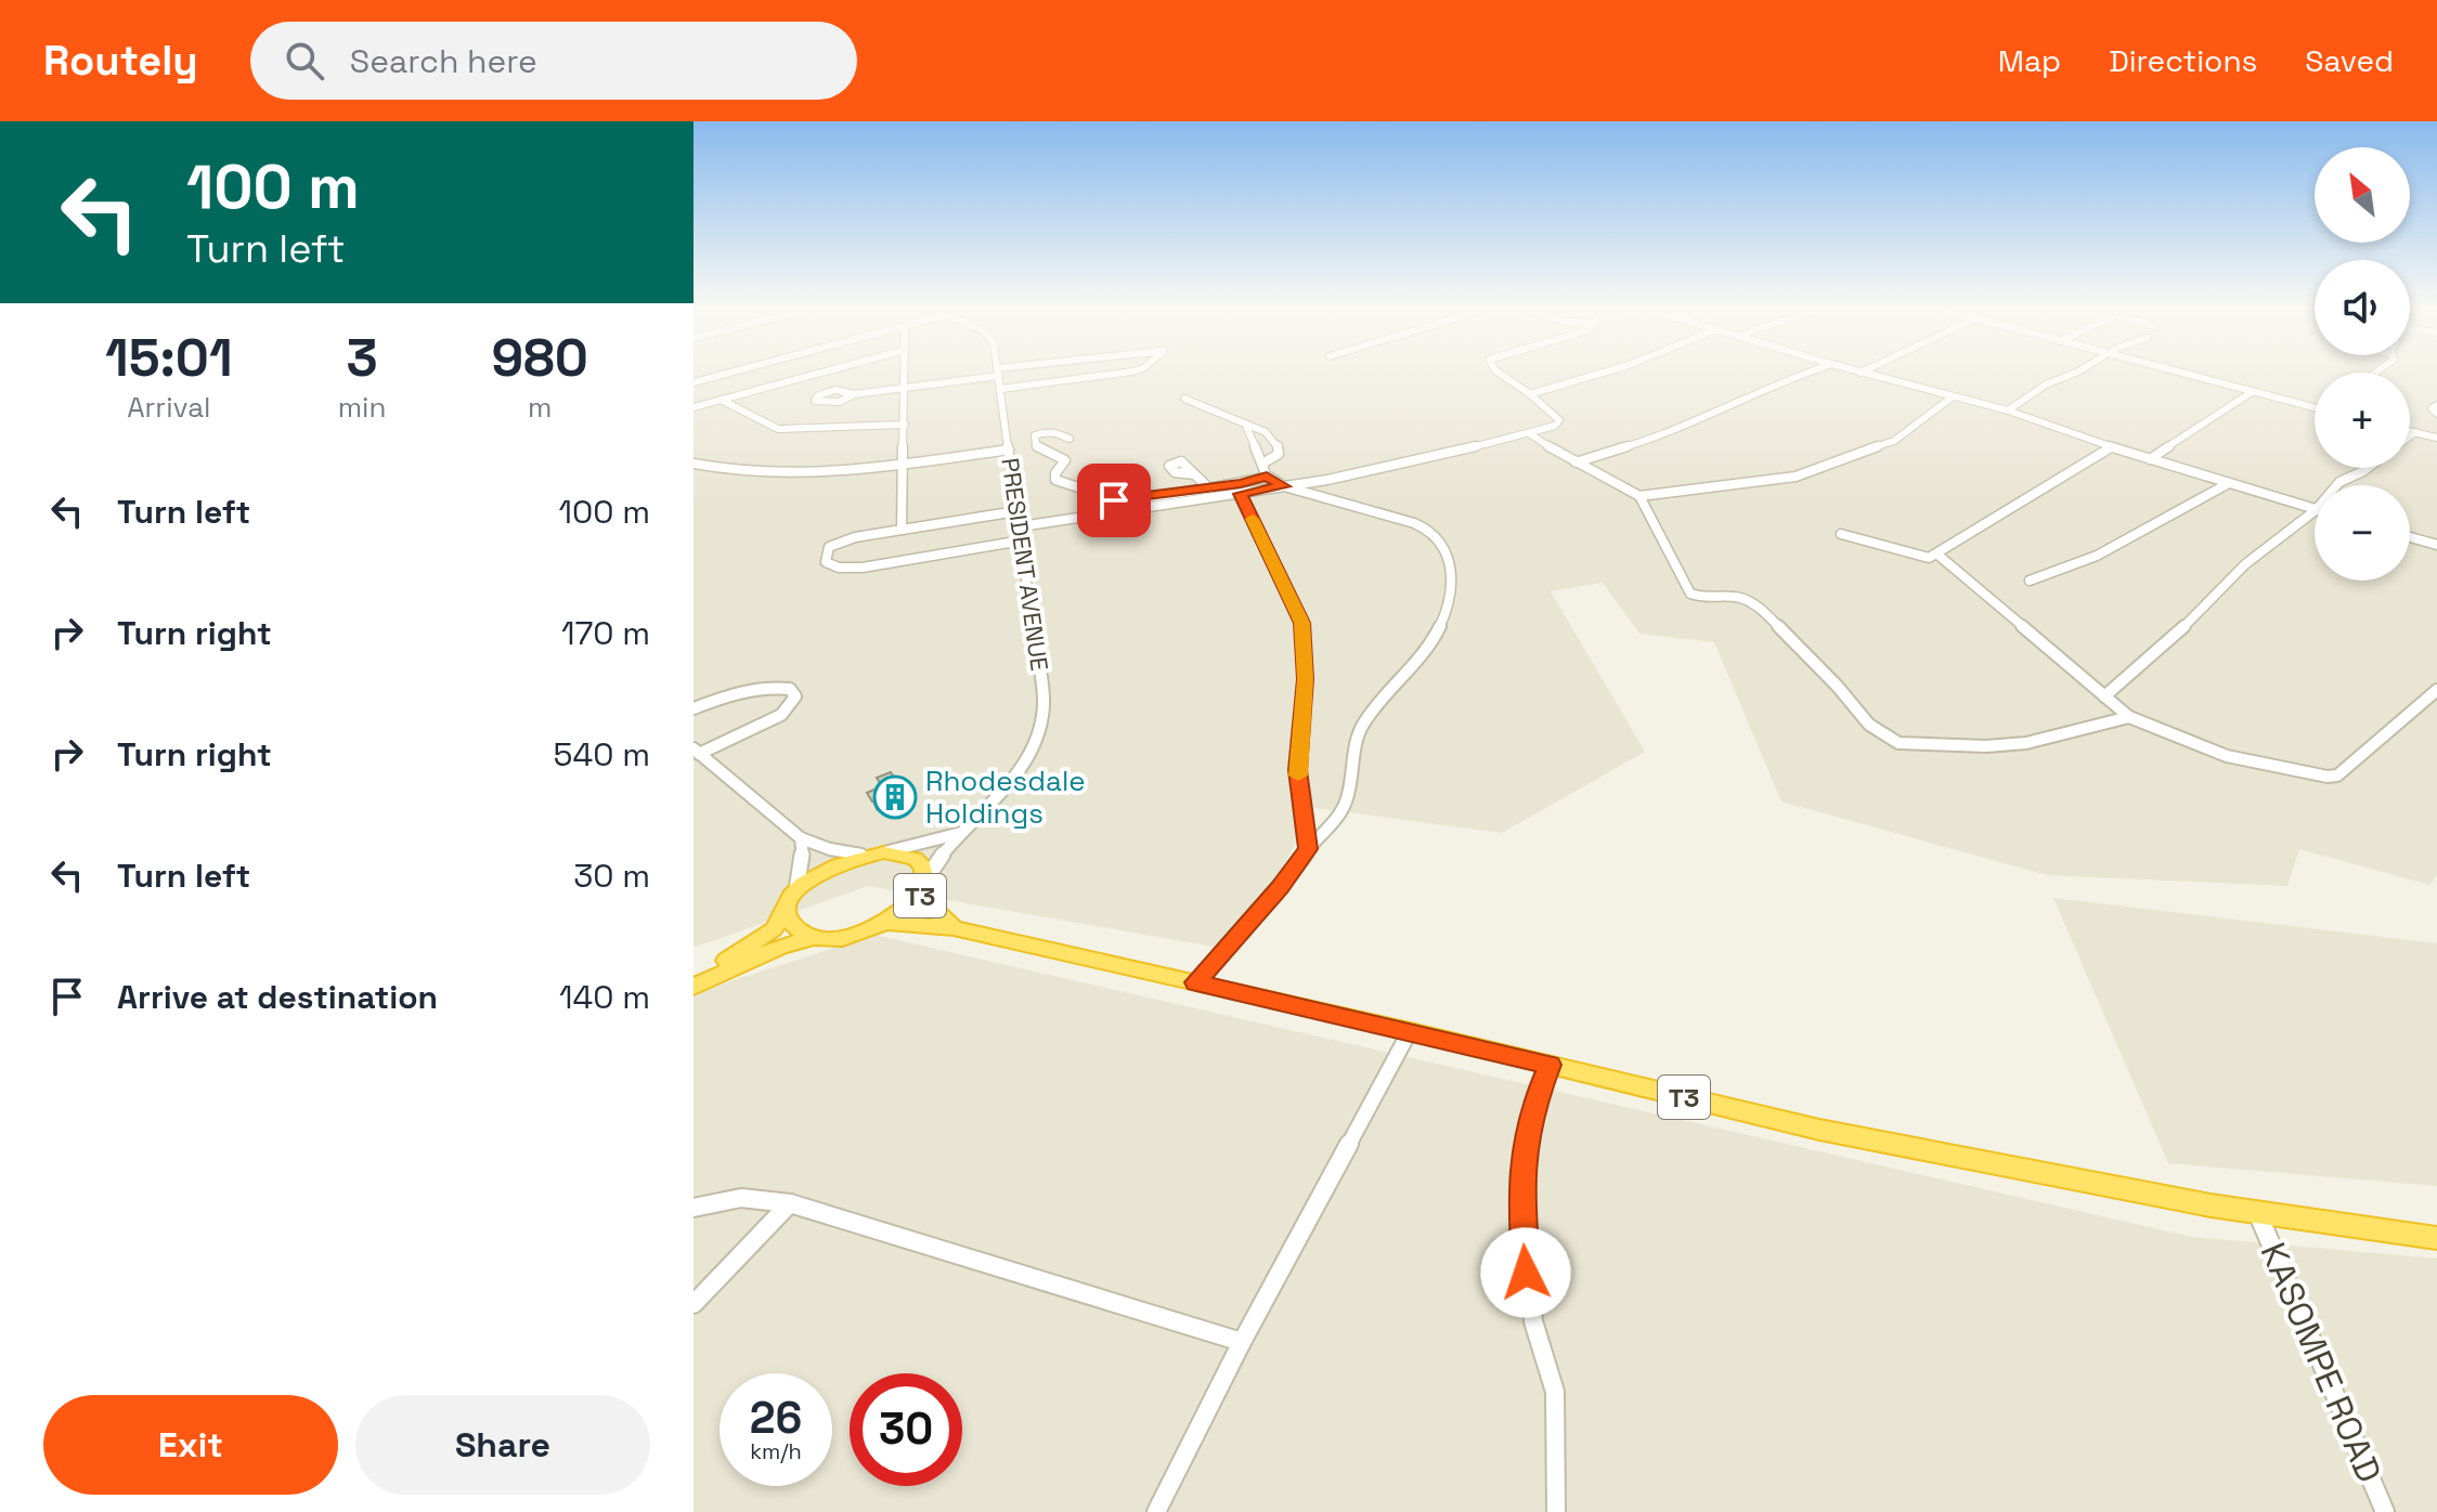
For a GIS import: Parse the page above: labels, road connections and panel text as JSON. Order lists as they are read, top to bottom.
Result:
{
  "streets": {
    "highway": ["T3"],
    "street": ["PRESIDENT AVENUE", "KASOMPE ROAD"]
  },
  "crossings": [
    ["PRESIDENT AVENUE", "T3"],
    ["T3", "KASOMPE ROAD"]
  ],
  "places": {
    "building": ["Rhodesdale Holdings"]
  },
  "north": "top left",
  "page": {
    "header": "Routely",
    "search": "Search here",
    "nav": ["Map", "Directions", "Saved"],
    "turn": ["100 m", "Turn left"],
    "map_buttons": ["+", "−"],
    "eta": [
      "15:01",
      "Arrival",
      "3",
      "min",
      "980",
      "m"
    ],
    "list": [
      {
        "name": "Turn left",
        "value": "100 m"
      },
      {
        "name": "Turn right",
        "value": "170 m"
      },
      {
        "name": "Turn right",
        "value": "540 m"
      },
      {
        "name": "Turn left",
        "value": "30 m"
      },
      {
        "name": "Arrive at destination",
        "value": "140 m"
      }
    ],
    "speed": "26 km/h",
    "limit": "30",
    "buttons": ["Exit", "Share"]
  }
}
